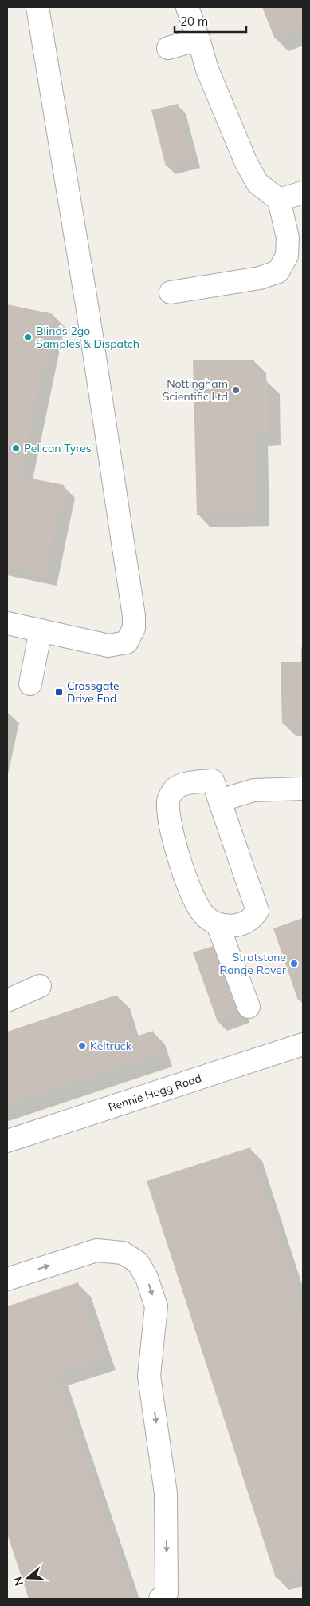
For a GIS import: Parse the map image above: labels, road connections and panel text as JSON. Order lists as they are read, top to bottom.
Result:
{
  "streets": {
    "street": ["Rennie Hogg Road"]
  },
  "places": {
    "other": [
      "Blinds 2go Samples & Dispatch",
      "Nottingham Scientific Ltd",
      "Pelican Tyres",
      "Stratstone Range Rover",
      "Keltruck"
    ],
    "transit": ["Crossgate Drive End"]
  },
  "scale_bar": "20 m",
  "north": "left"
}
